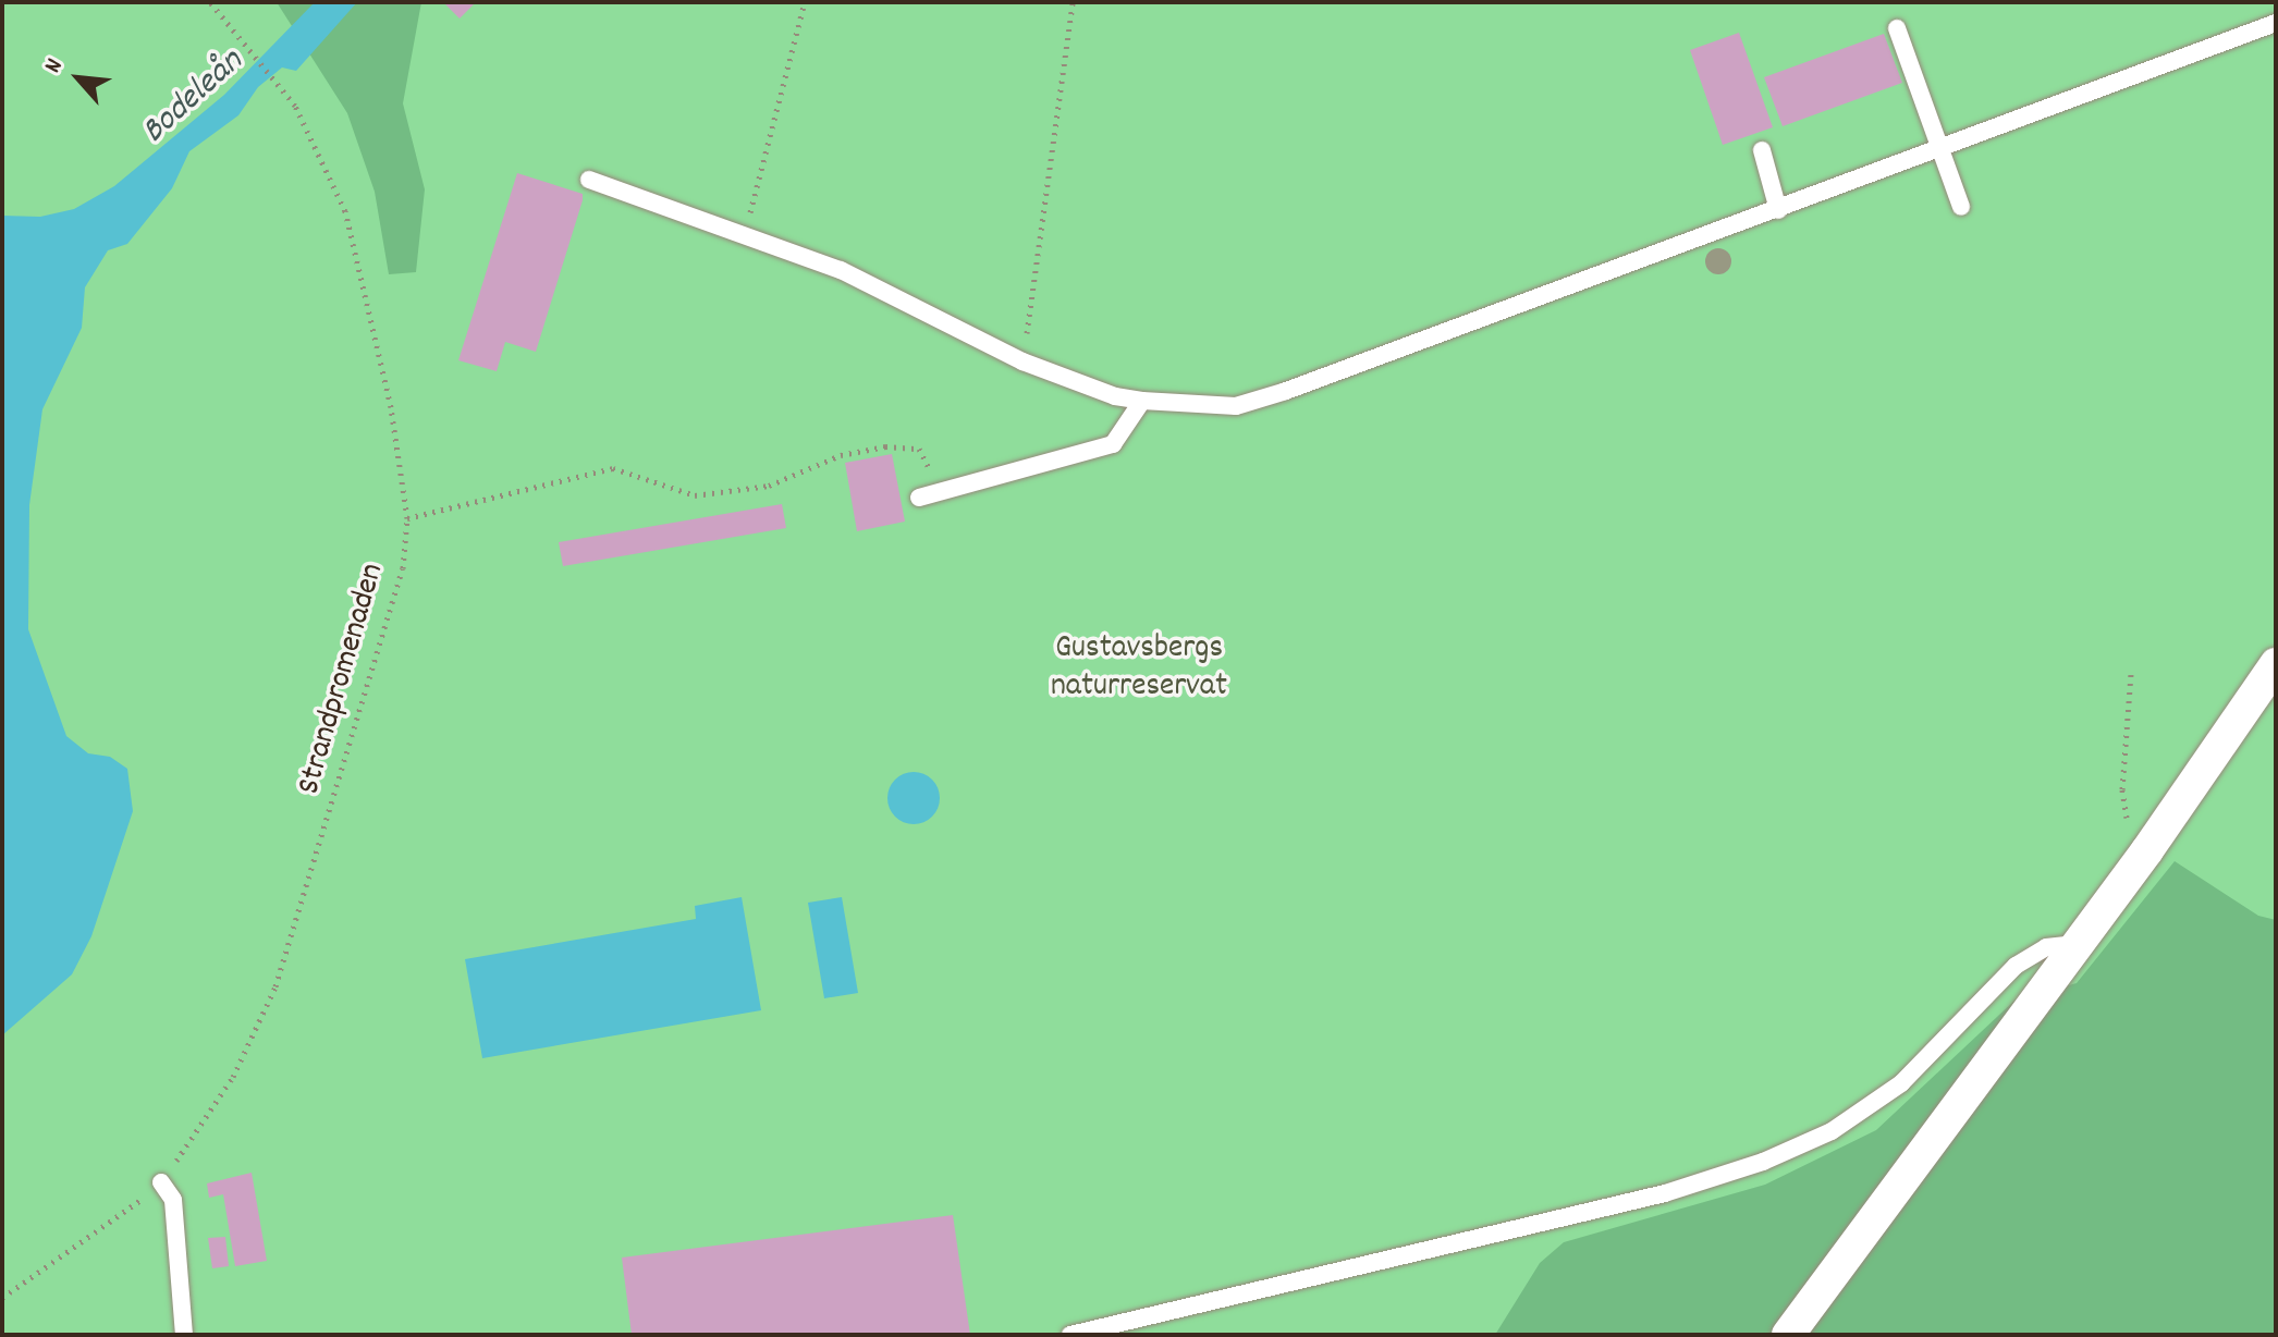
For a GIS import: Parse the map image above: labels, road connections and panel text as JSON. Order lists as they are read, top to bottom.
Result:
{
  "streets": {
    "path": ["Strandpromenaden"]
  },
  "water": ["Bodeleån"],
  "parks": ["Gustavsbergs naturreservat"],
  "north": "top left"
}
